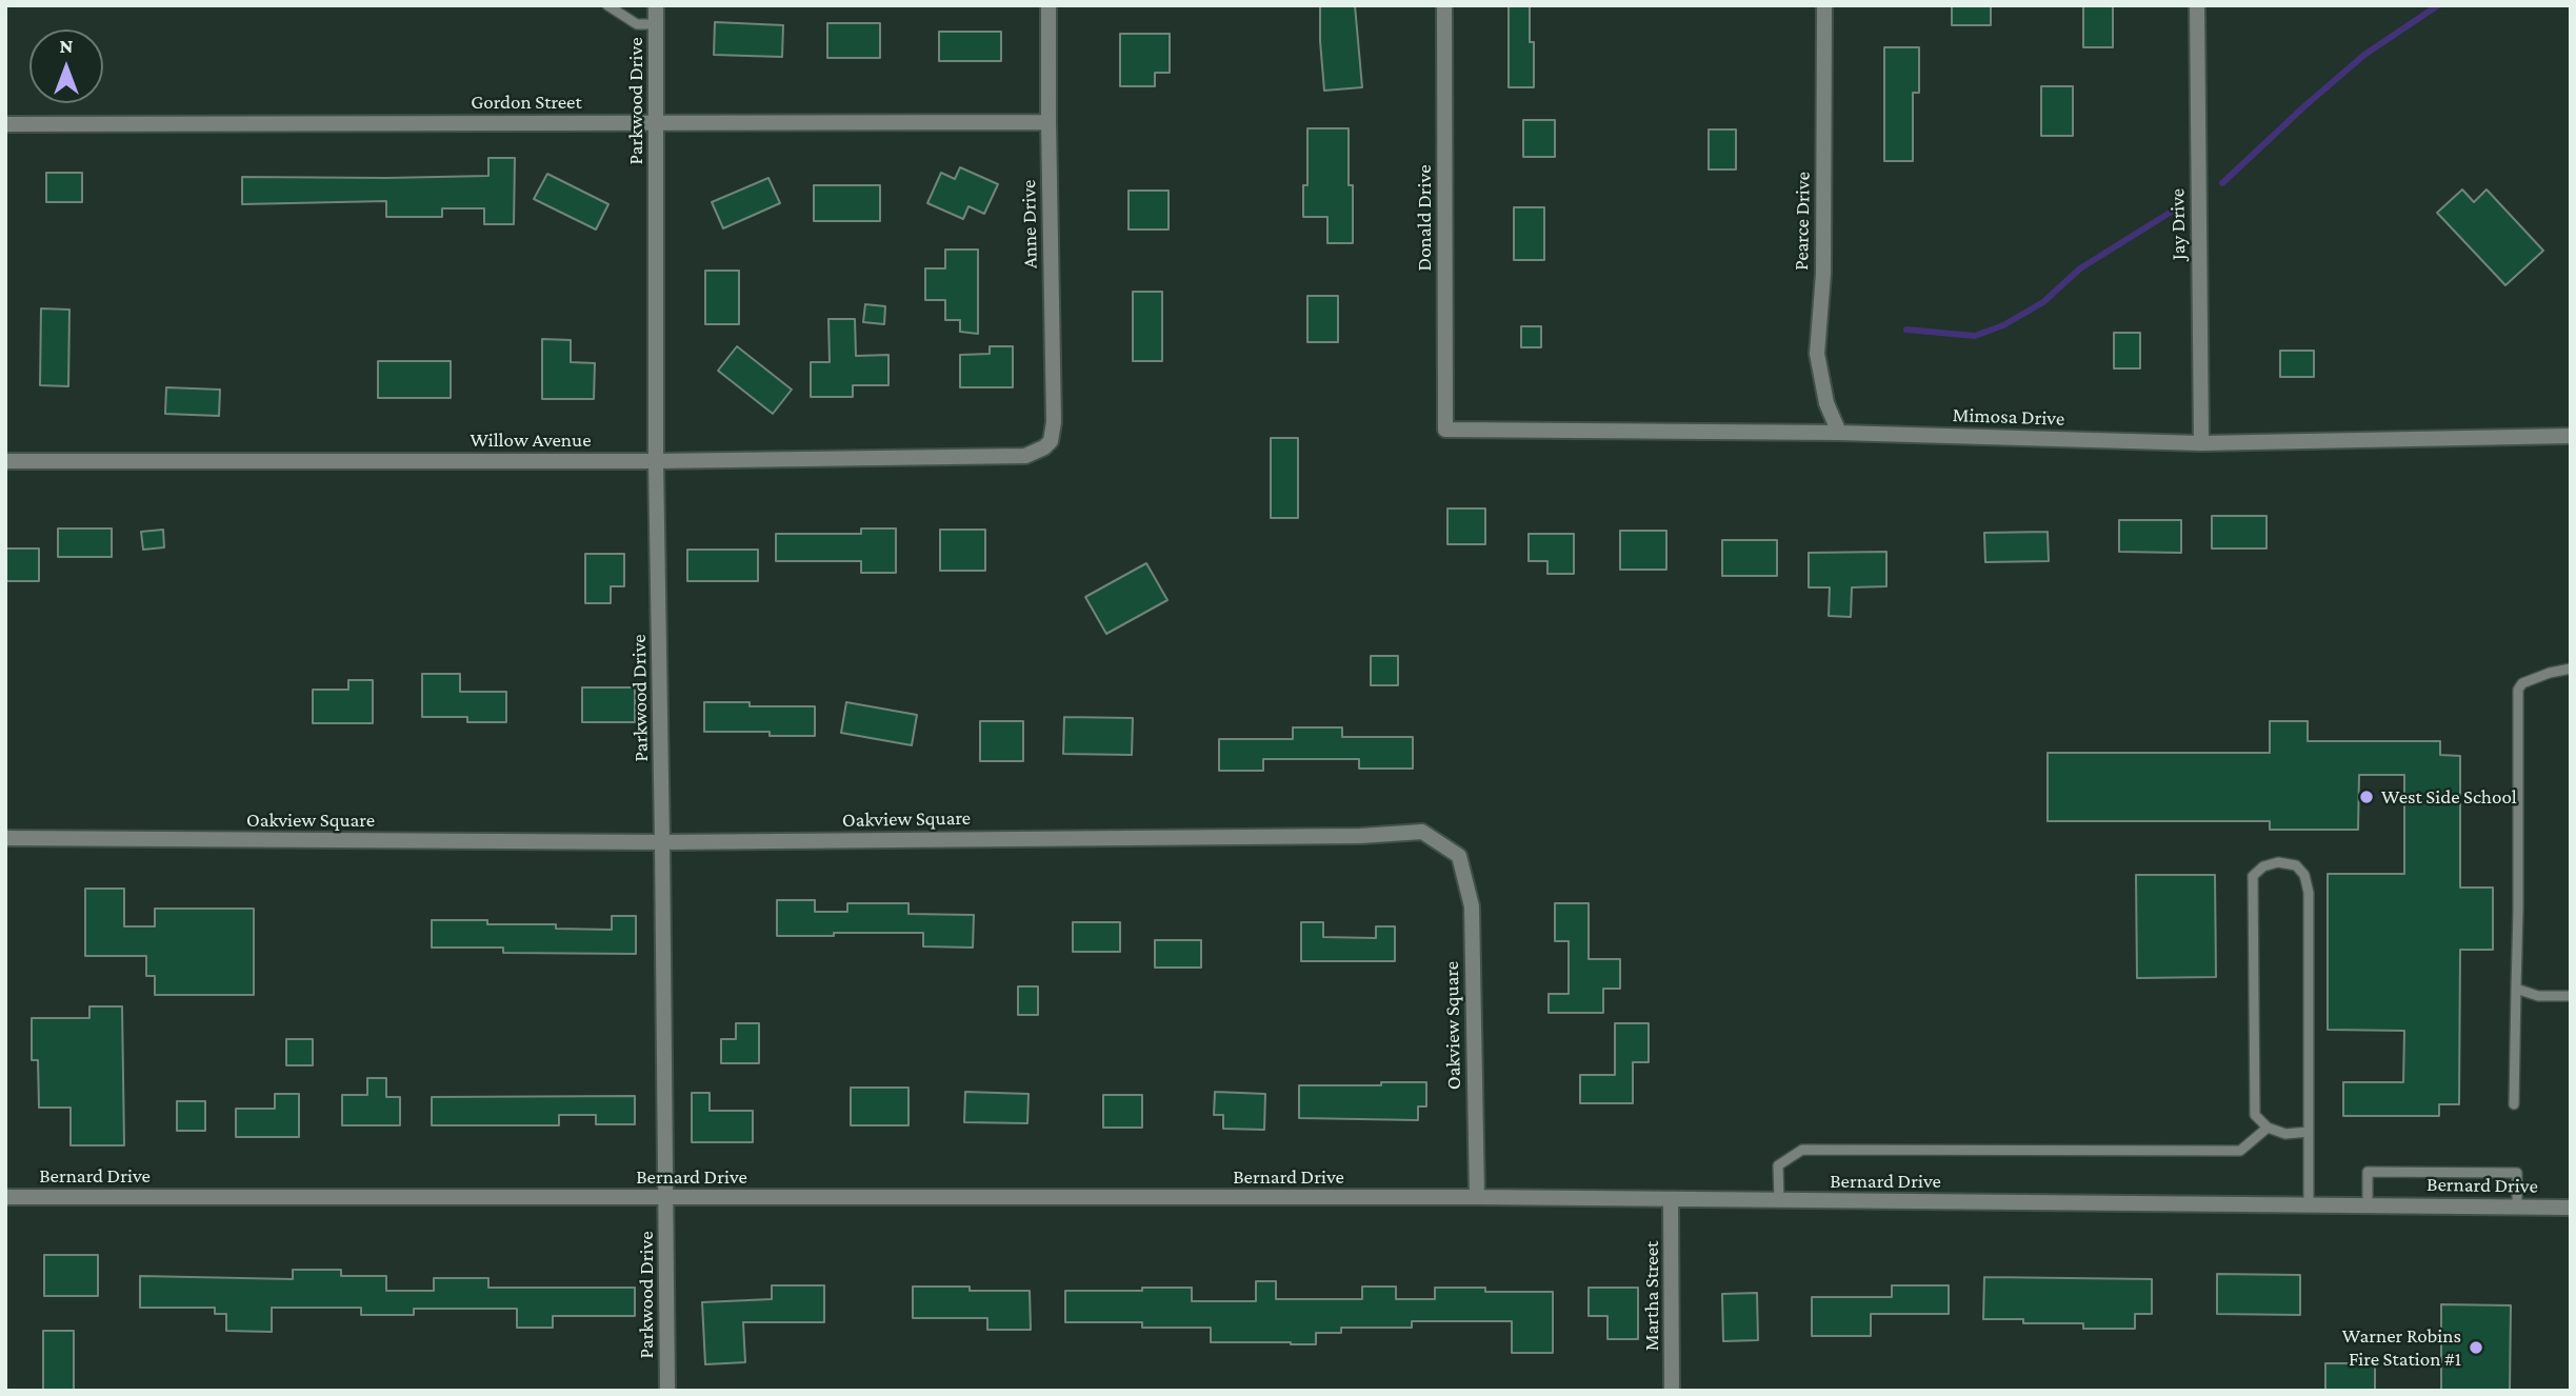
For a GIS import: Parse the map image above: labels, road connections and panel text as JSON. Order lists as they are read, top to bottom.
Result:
{
  "streets": {
    "street": [
      "Parkwood Drive",
      "Gordon Street",
      "Donald Drive",
      "Pearce Drive",
      "Anne Drive",
      "Jay Drive",
      "Mimosa Drive",
      "Willow Avenue",
      "Oakview Square",
      "Bernard Drive",
      "Martha Street"
    ]
  },
  "crossings": [
    ["Parkwood Drive", "Gordon Street"],
    ["Parkwood Drive", "Willow Avenue"],
    ["Parkwood Drive", "Oakview Square"],
    ["Parkwood Drive", "Bernard Drive"],
    ["Gordon Street", "Anne Drive"],
    ["Donald Drive", "Mimosa Drive"],
    ["Pearce Drive", "Mimosa Drive"],
    ["Anne Drive", "Willow Avenue"],
    ["Jay Drive", "Mimosa Drive"],
    ["Oakview Square", "Bernard Drive"],
    ["Bernard Drive", "Martha Street"]
  ],
  "places": ["West Side School", "Warner Robins Fire Station #1"],
  "north": "top"
}
